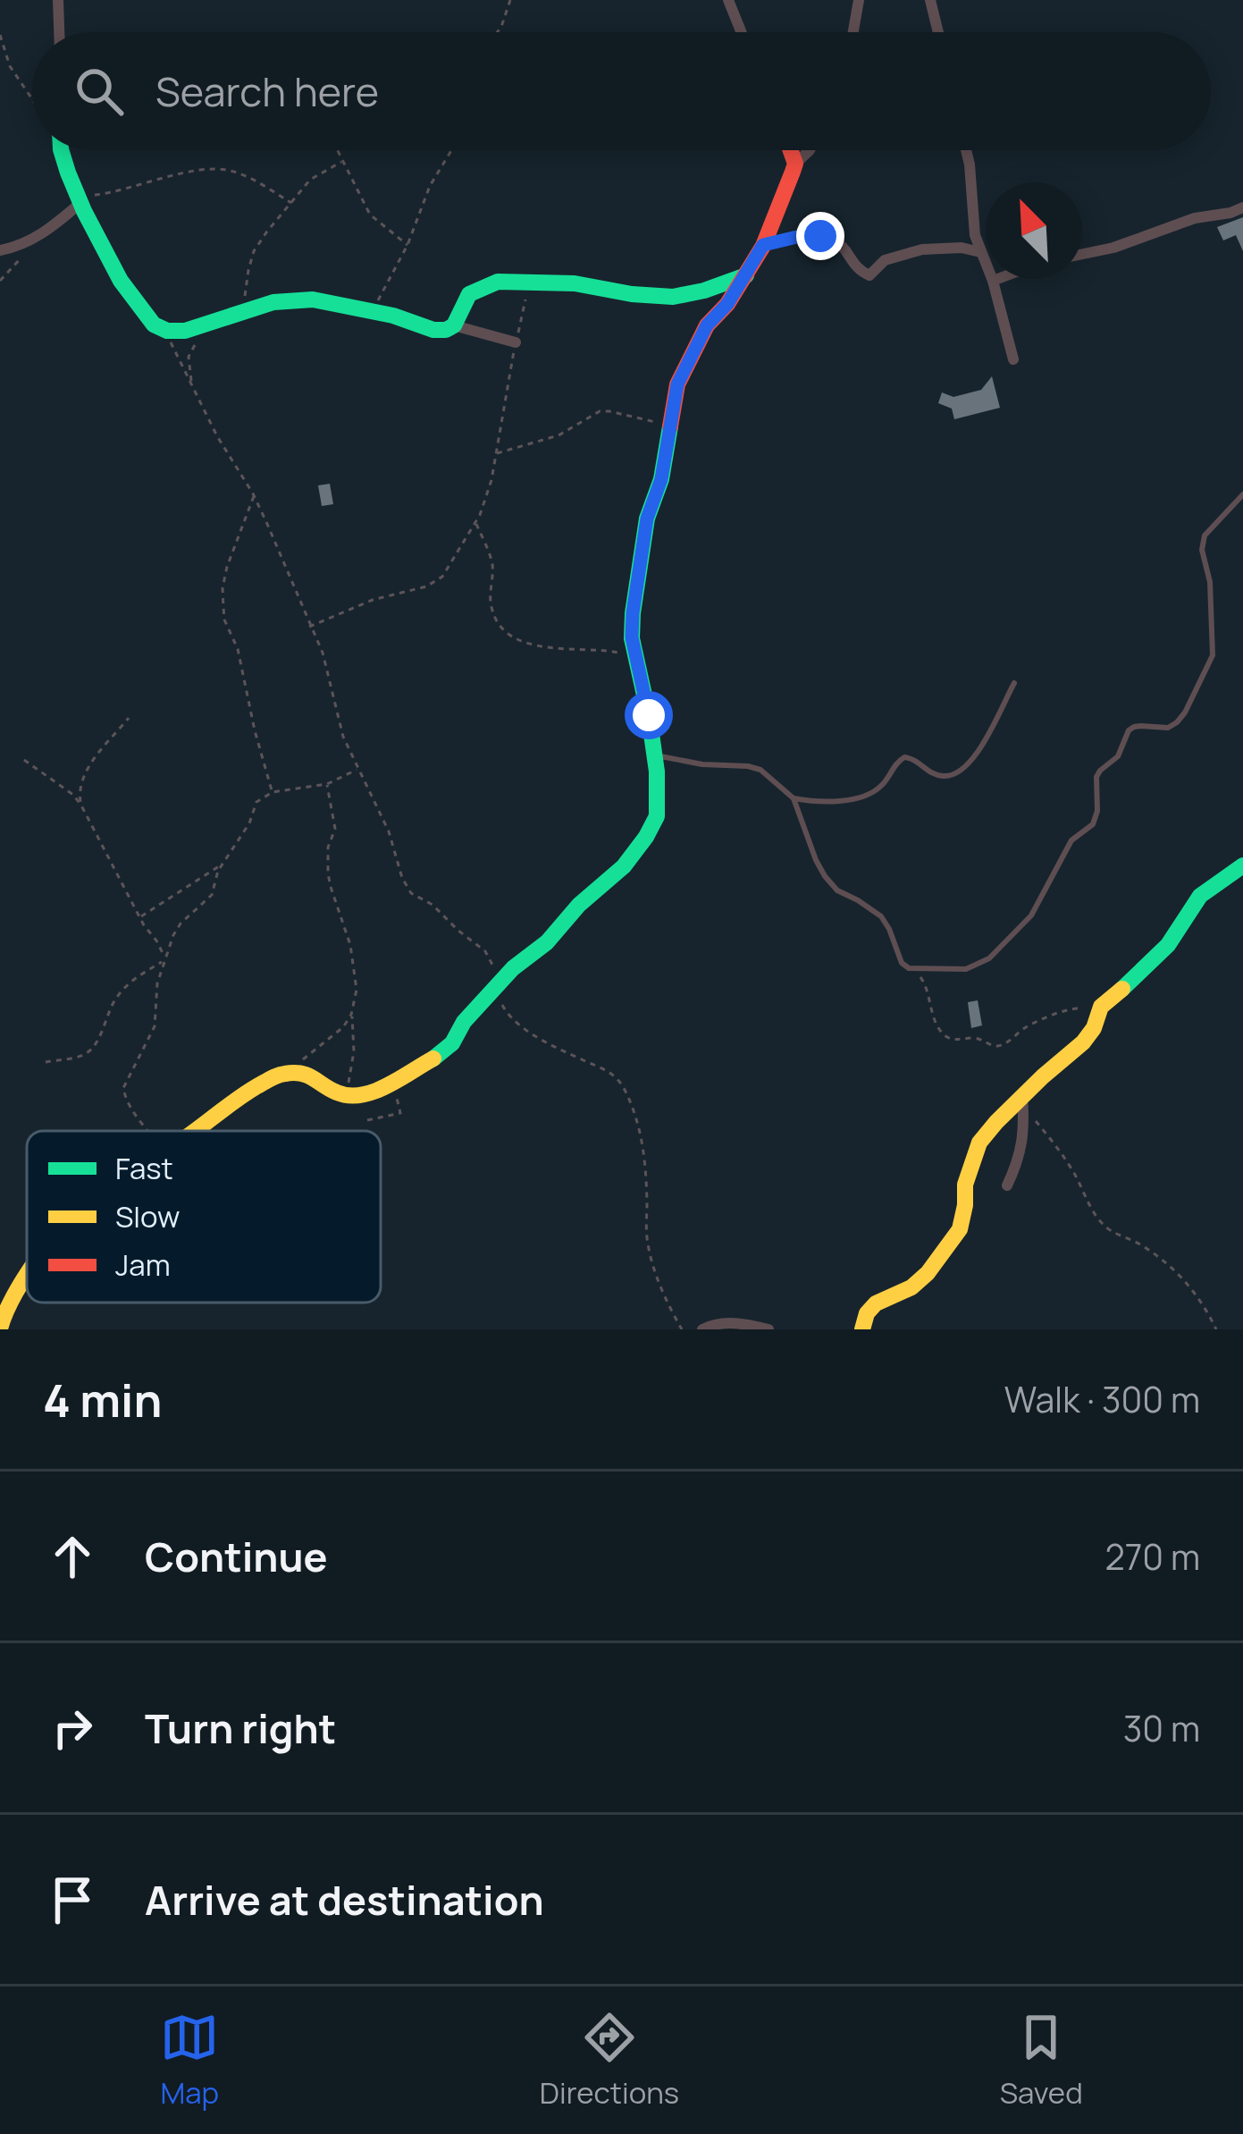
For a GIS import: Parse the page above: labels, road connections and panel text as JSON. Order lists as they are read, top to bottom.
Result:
{
  "legend": ["Fast", "Slow", "Jam"],
  "north": "top left",
  "page": {
    "search": "Search here",
    "heading": ["4 min", "Walk · 300 m"],
    "list": [
      ["Continue", "270 m"],
      ["Turn right", "30 m"],
      "Arrive at destination"
    ],
    "nav": ["Map", "Directions", "Saved"]
  }
}
